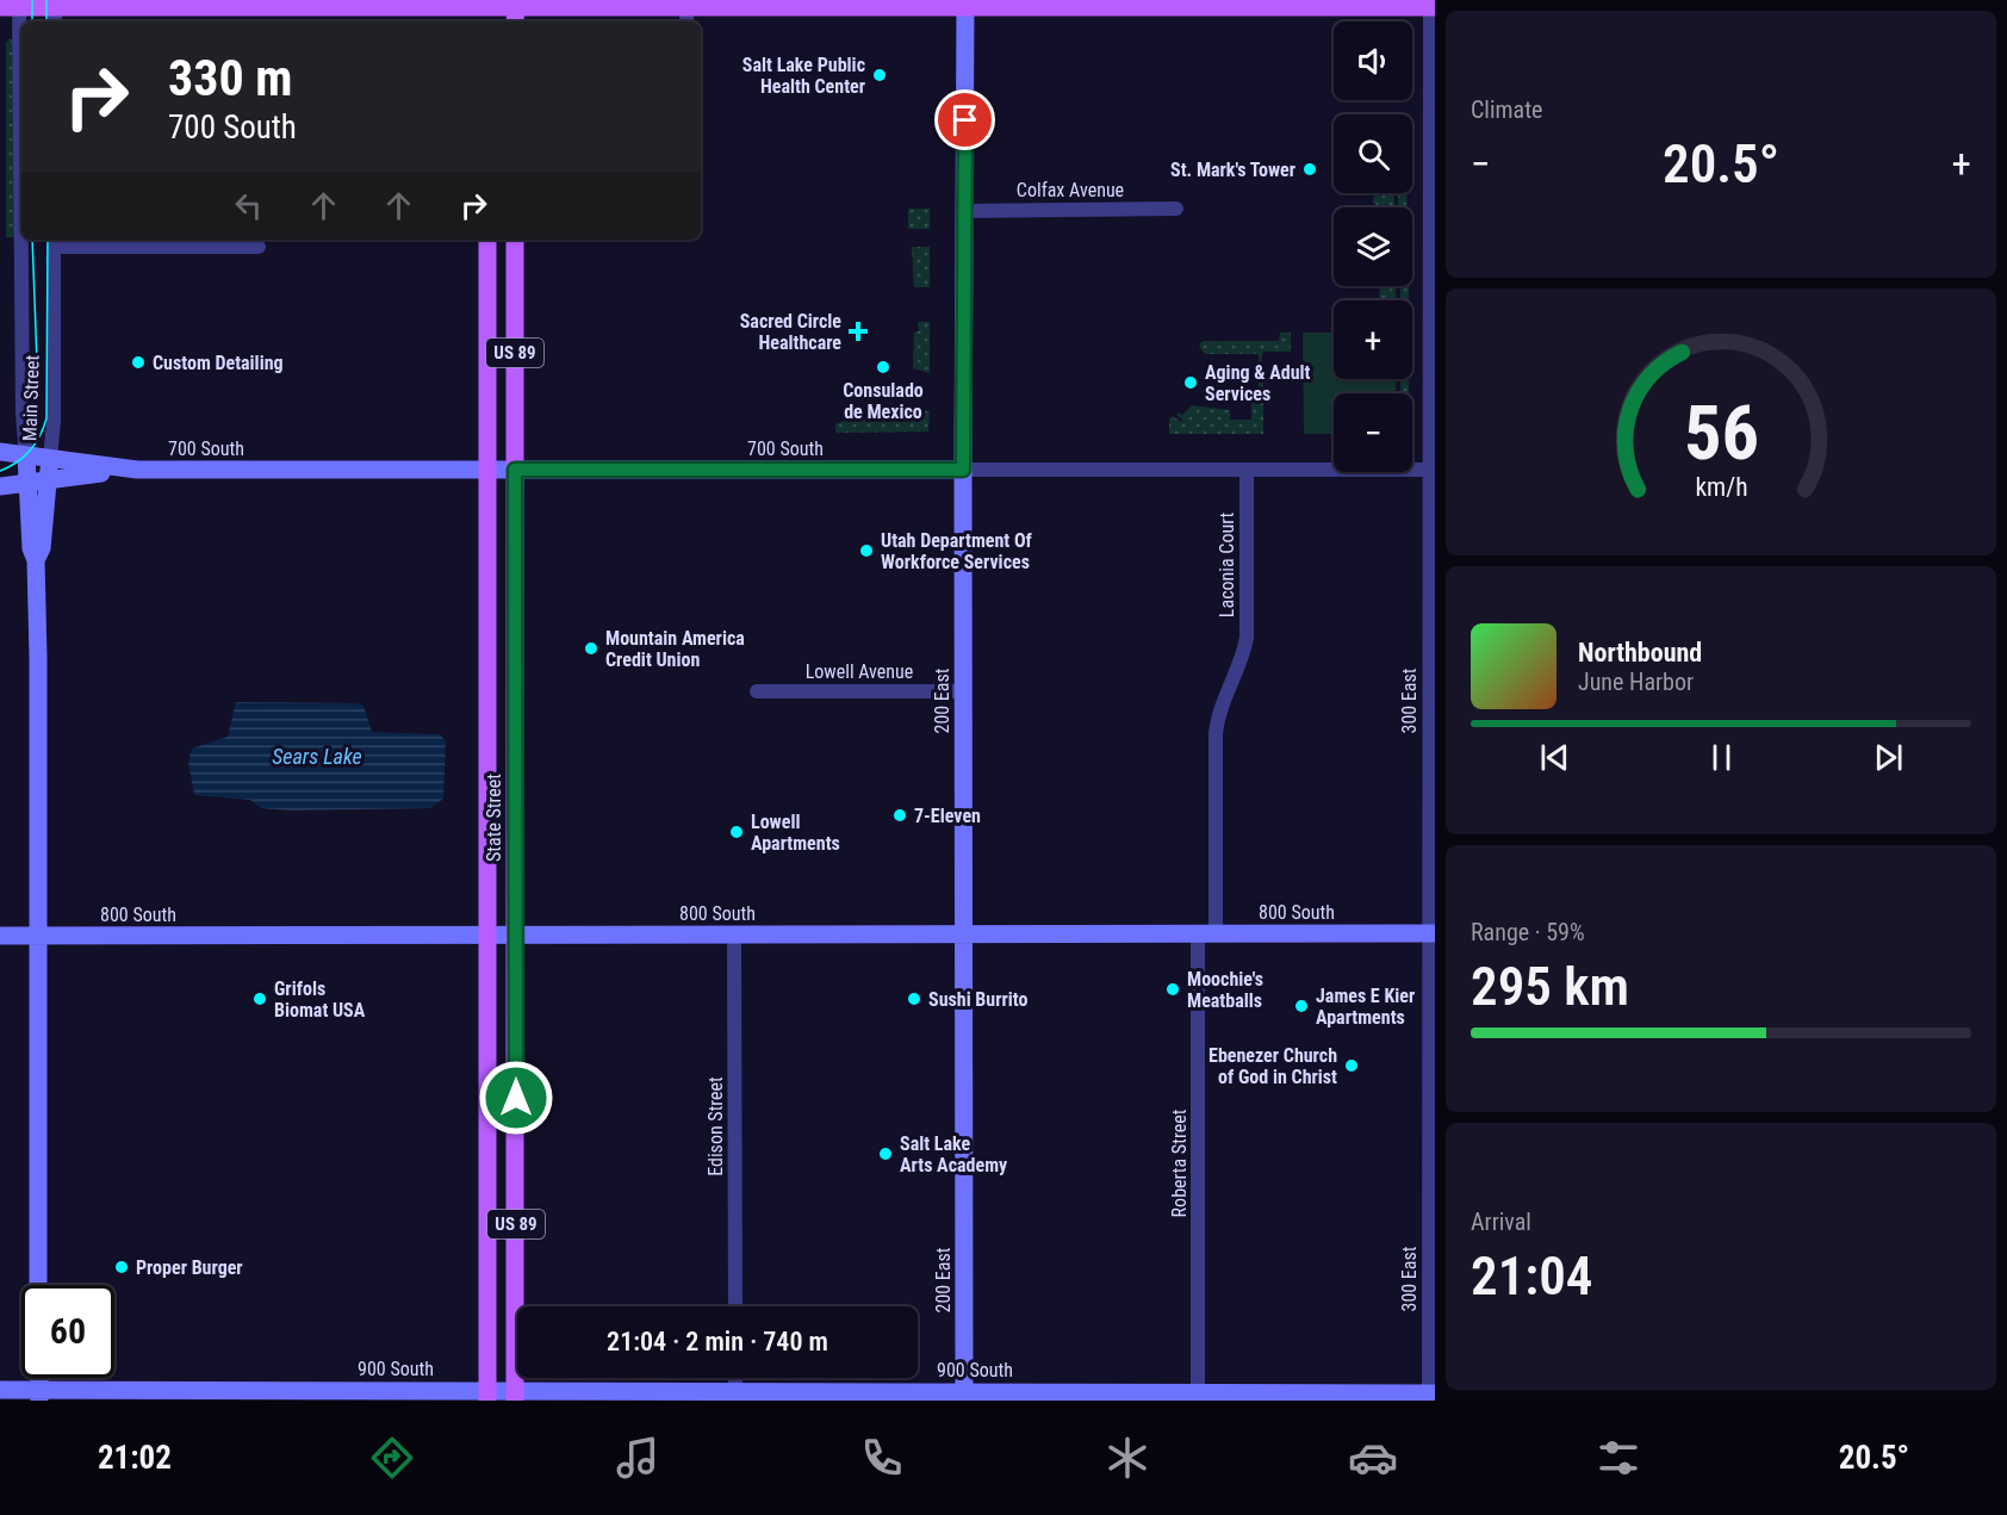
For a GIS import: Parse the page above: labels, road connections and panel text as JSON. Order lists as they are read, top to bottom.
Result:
{
  "streets": {
    "main road": ["US 89", "State Street"],
    "street": [
      "Colfax Avenue",
      "Main Street",
      "700 South",
      "Laconia Court",
      "Lowell Avenue",
      "200 East",
      "300 East",
      "800 South",
      "Edison Street",
      "Roberta Street",
      "900 South"
    ]
  },
  "crossings": [
    ["Colfax Avenue", "200 East"],
    ["Main Street", "700 South"],
    ["Main Street", "800 South"],
    ["700 South", "Laconia Court"],
    ["700 South", "200 East"],
    ["700 South", "300 East"],
    ["700 South", "State Street"],
    ["Laconia Court", "Roberta Street"],
    ["Lowell Avenue", "200 East"],
    ["200 East", "800 South"],
    ["200 East", "900 South"],
    ["300 East", "800 South"],
    ["300 East", "900 South"],
    ["State Street", "800 South"],
    ["State Street", "900 South"],
    ["800 South", "Edison Street"],
    ["800 South", "Roberta Street"],
    ["Roberta Street", "900 South"]
  ],
  "water": ["Sears Lake"],
  "places": {
    "other": [
      "Salt Lake Public Health Center",
      "St. Mark's Tower",
      "Custom Detailing",
      "Consulado de Mexico",
      "Aging & Adult Services",
      "Utah Department Of Workforce Services",
      "Mountain America Credit Union",
      "7-Eleven",
      "Lowell Apartments",
      "Moochie's Meatballs",
      "Grifols Biomat USA",
      "Sushi Burrito",
      "James E Kier Apartments",
      "Ebenezer Church of God in Christ",
      "Salt Lake Arts Academy",
      "Proper Burger"
    ],
    "health": ["Sacred Circle Healthcare"]
  },
  "page": {
    "tile": [
      "Climate",
      ["Range · 59%", "295 km"],
      ["Arrival", "21:04"]
    ],
    "map_buttons": ["+", "−"],
    "turn": ["330 m", "700 South"],
    "heat": ["−", "20.5°", "+"],
    "song": ["Northbound", "June Harbor"],
    "limit": "60",
    "trip": "21:04 · 2 min · 740 m",
    "tabs": ["21:02", "20.5°"],
    "gauge": ["56", "km/h"]
  }
}
